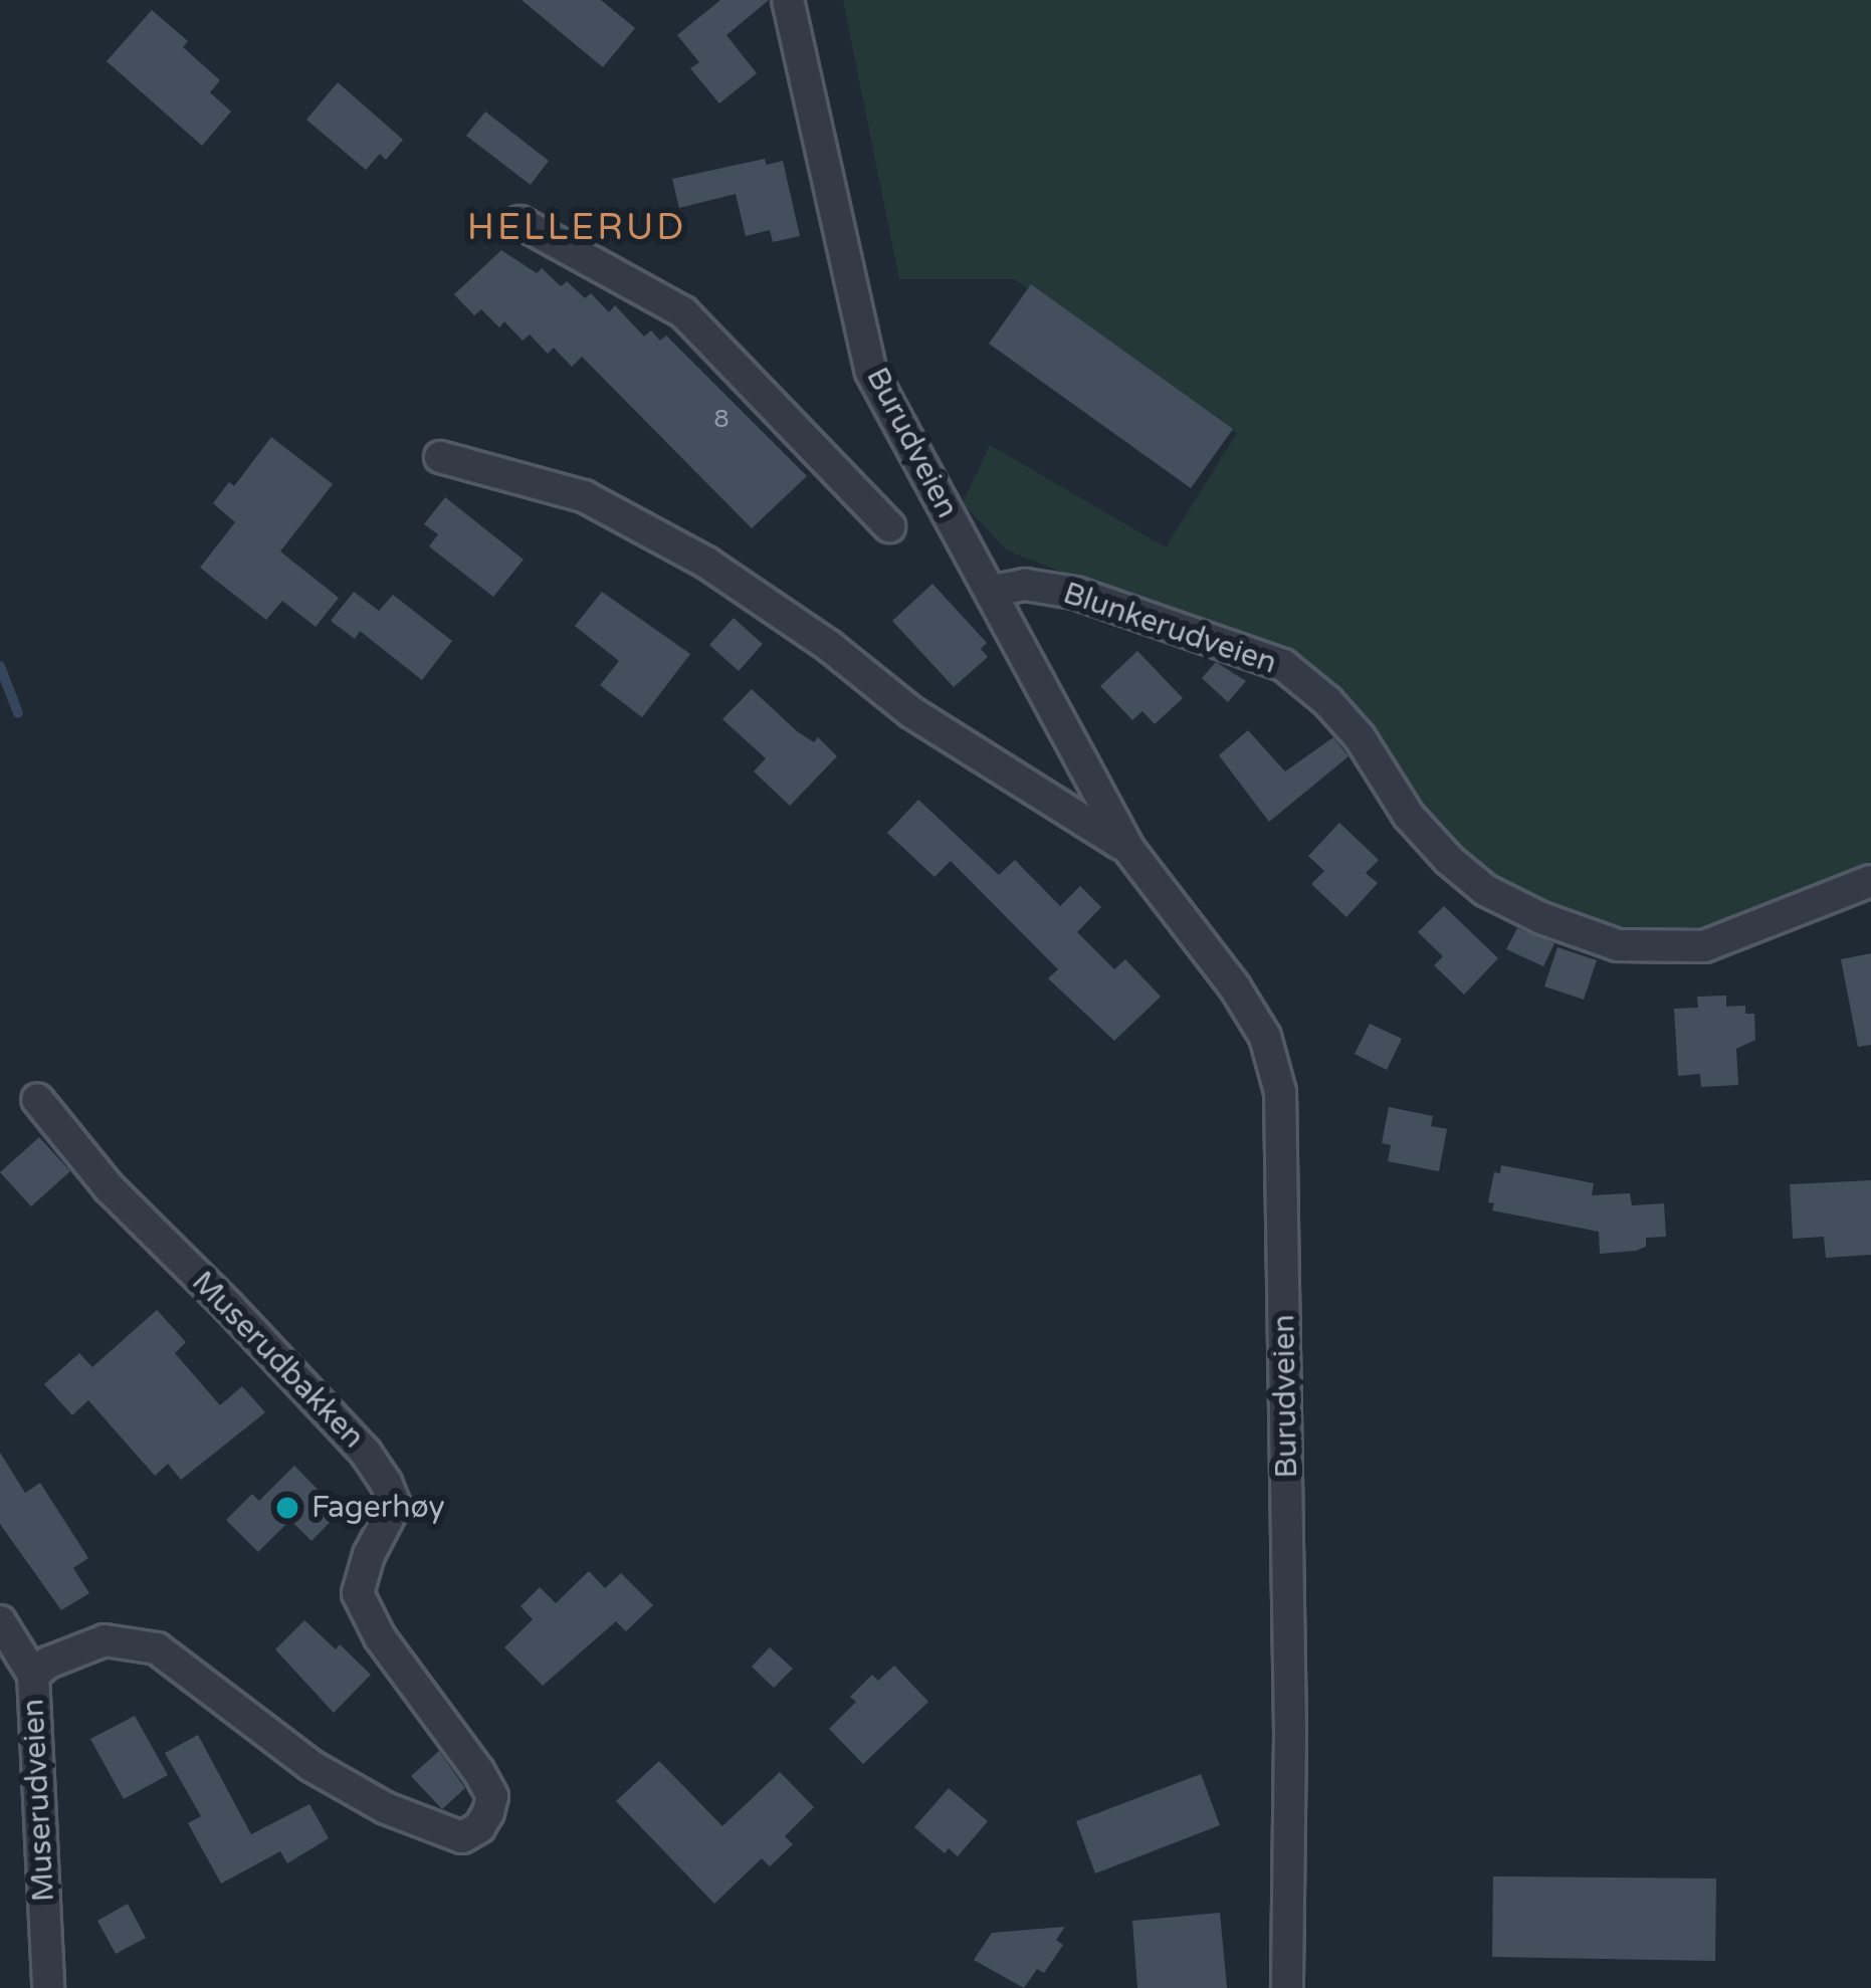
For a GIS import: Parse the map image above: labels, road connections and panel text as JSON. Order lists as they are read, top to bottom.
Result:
{
  "streets": {
    "street": [
      "Burudveien",
      "Blunkerudveien",
      "Muserudbakken",
      "Muserudveien"
    ]
  },
  "crossings": [
    ["Burudveien", "Blunkerudveien"],
    ["Muserudbakken", "Muserudveien"]
  ],
  "districts": ["HELLERUD"],
  "places": ["Fagerhøy"],
  "house_numbers": ["8"]
}
